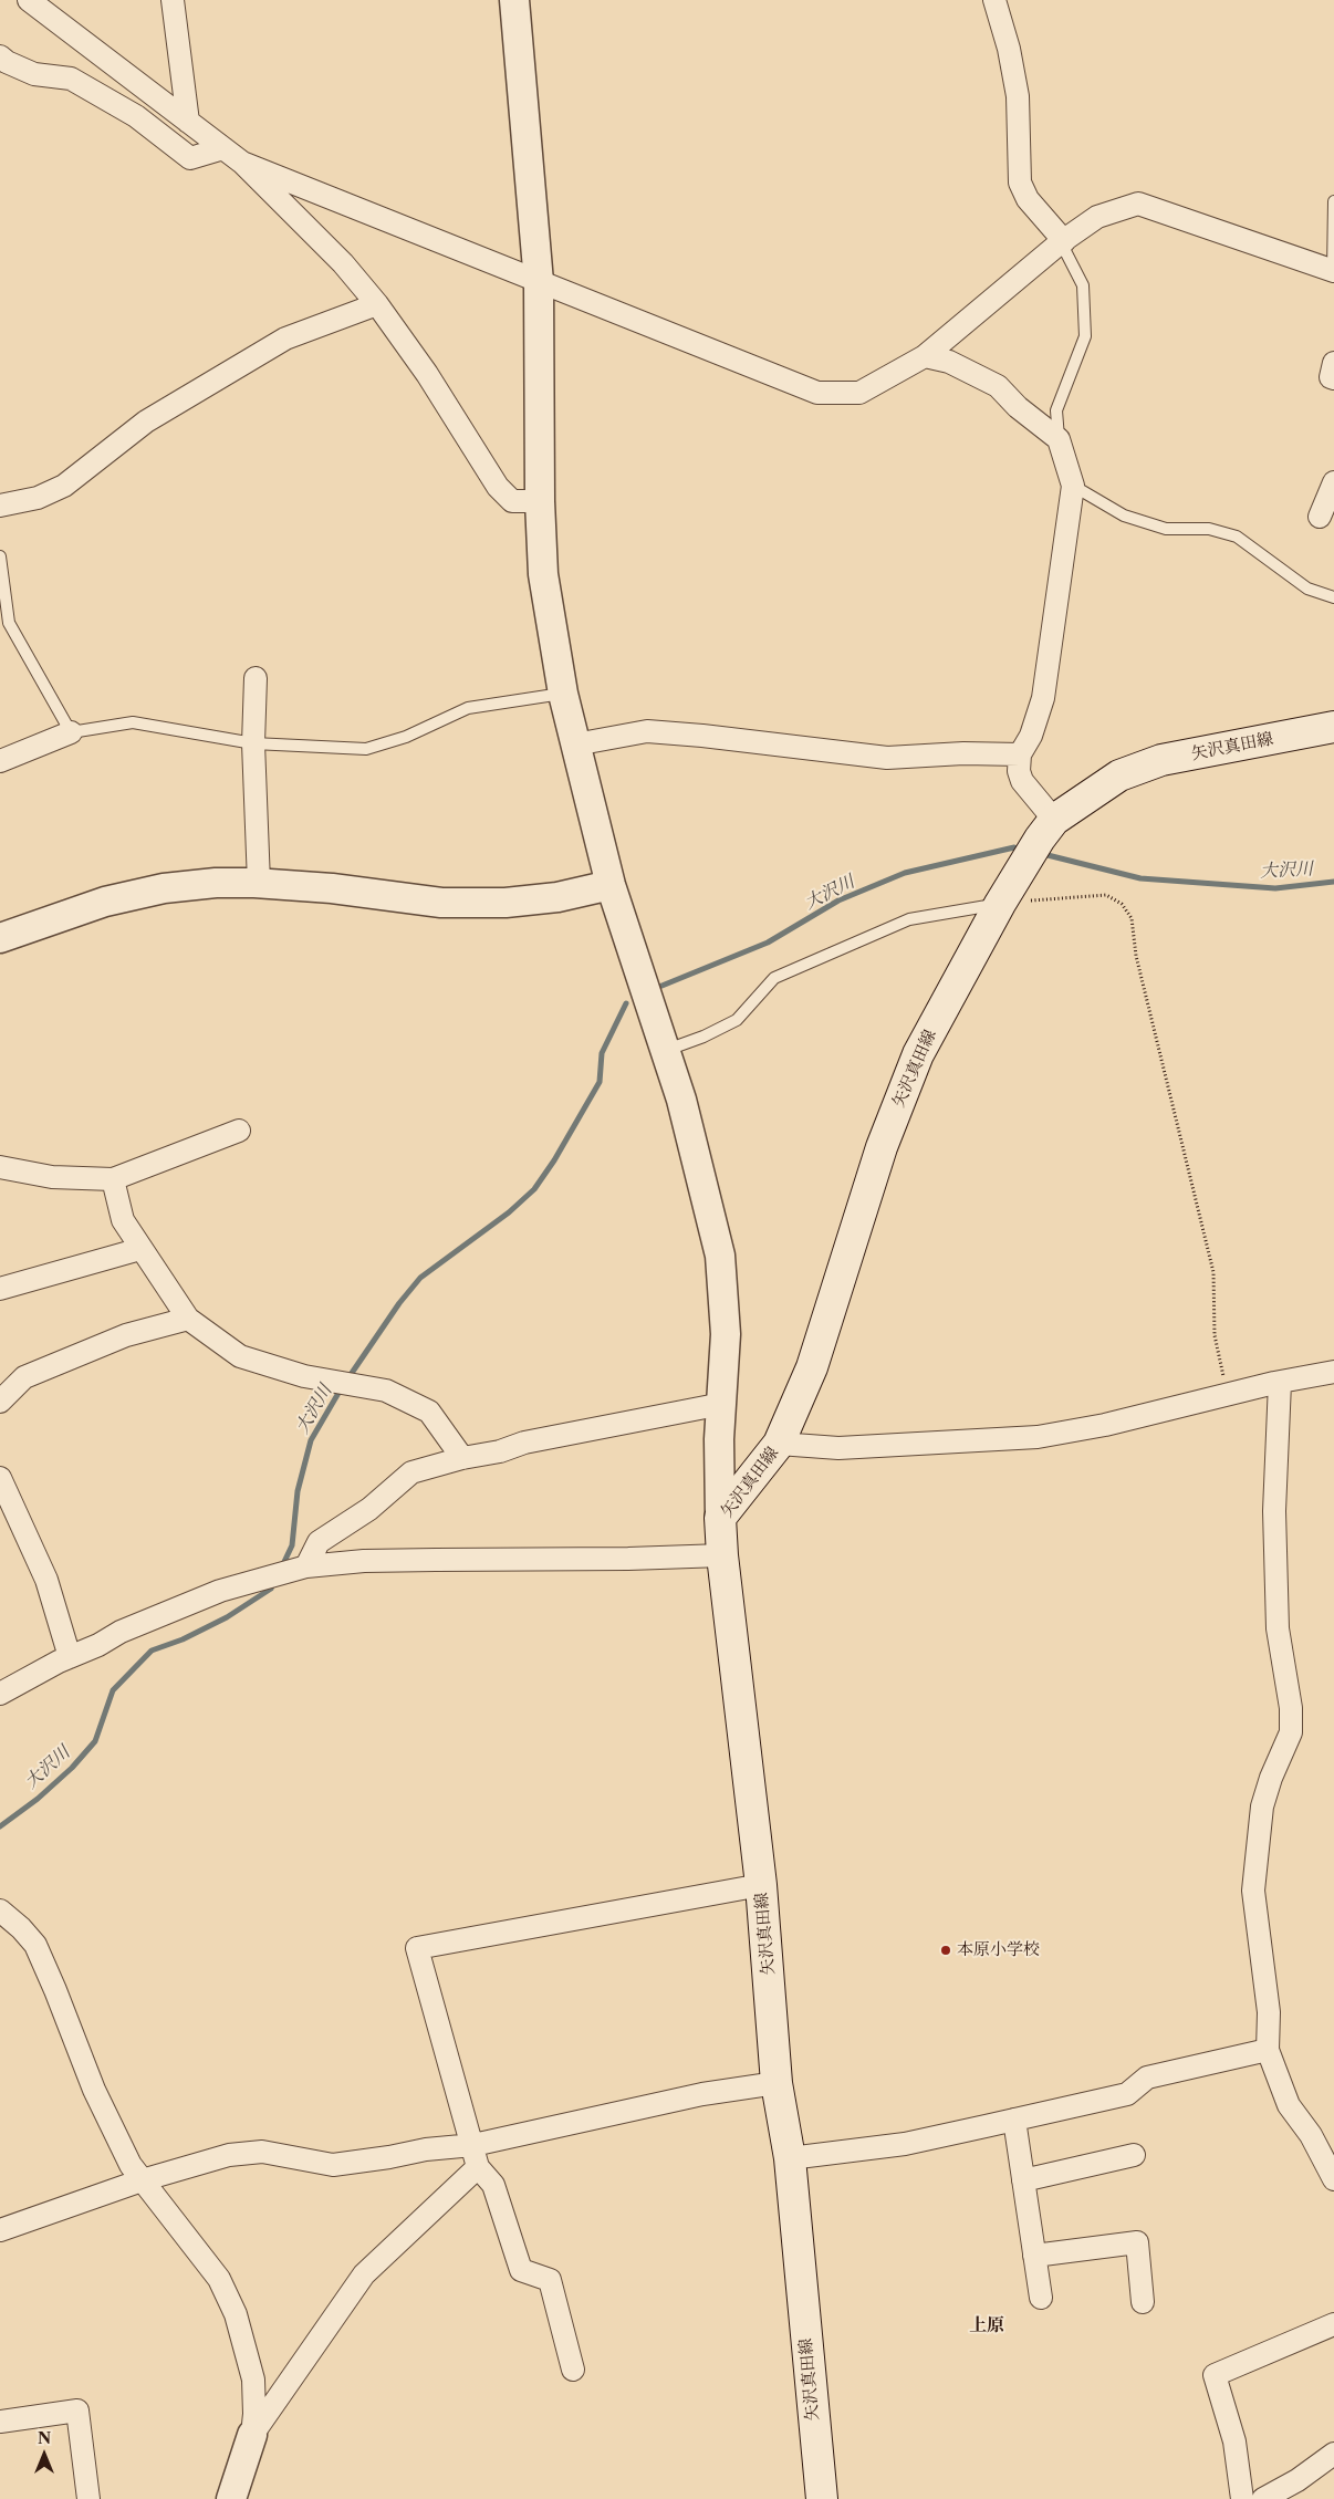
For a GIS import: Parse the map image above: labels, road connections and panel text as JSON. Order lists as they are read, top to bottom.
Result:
{
  "streets": {
    "main road": ["矢沢真田線"]
  },
  "districts": ["上原"],
  "water": ["大沢川"],
  "places": ["本原小学校"],
  "north": "top"
}
